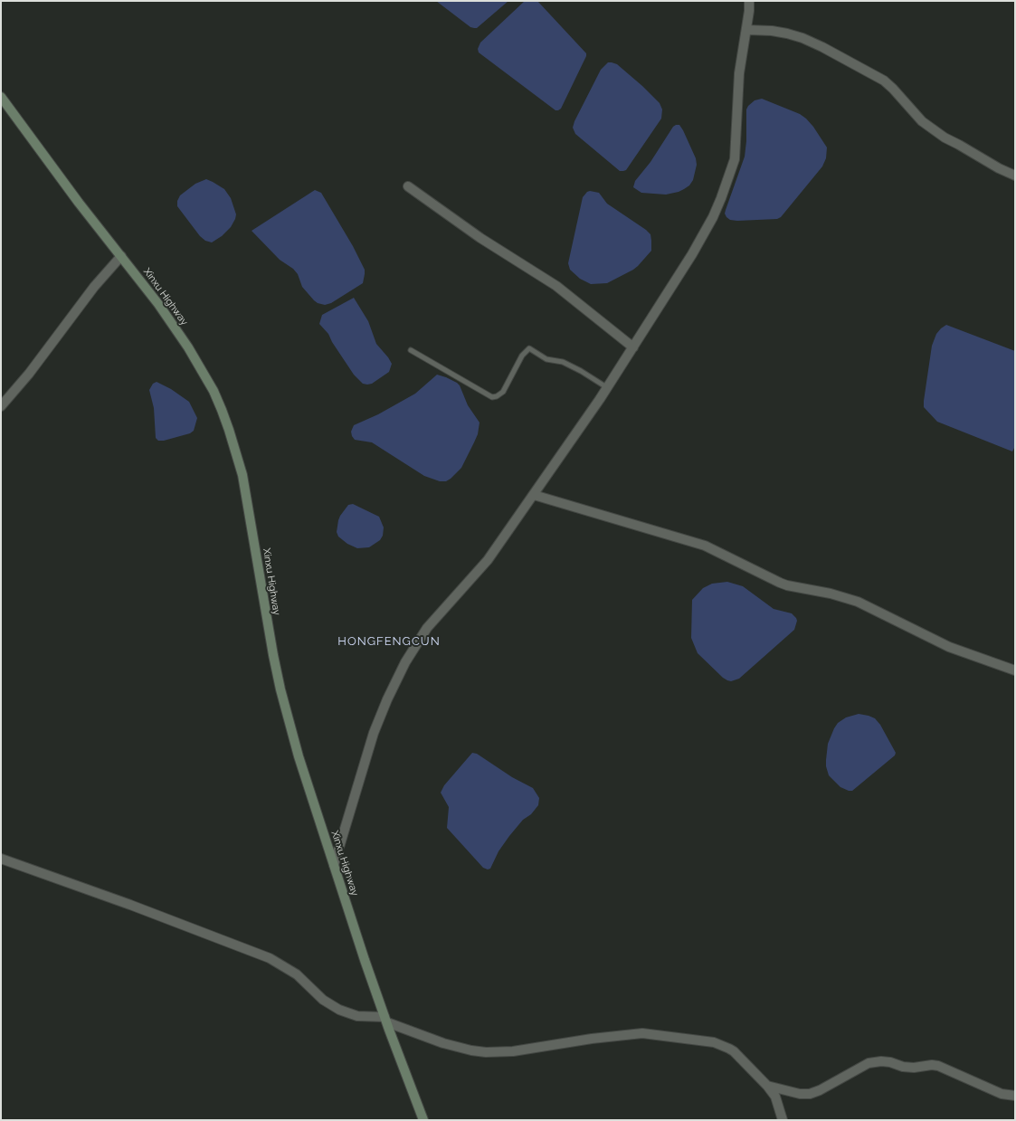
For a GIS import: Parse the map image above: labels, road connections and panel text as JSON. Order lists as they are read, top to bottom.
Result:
{
  "streets": {
    "main road": ["Xinxu Highway"]
  },
  "districts": ["HONGFENGCUN"]
}
